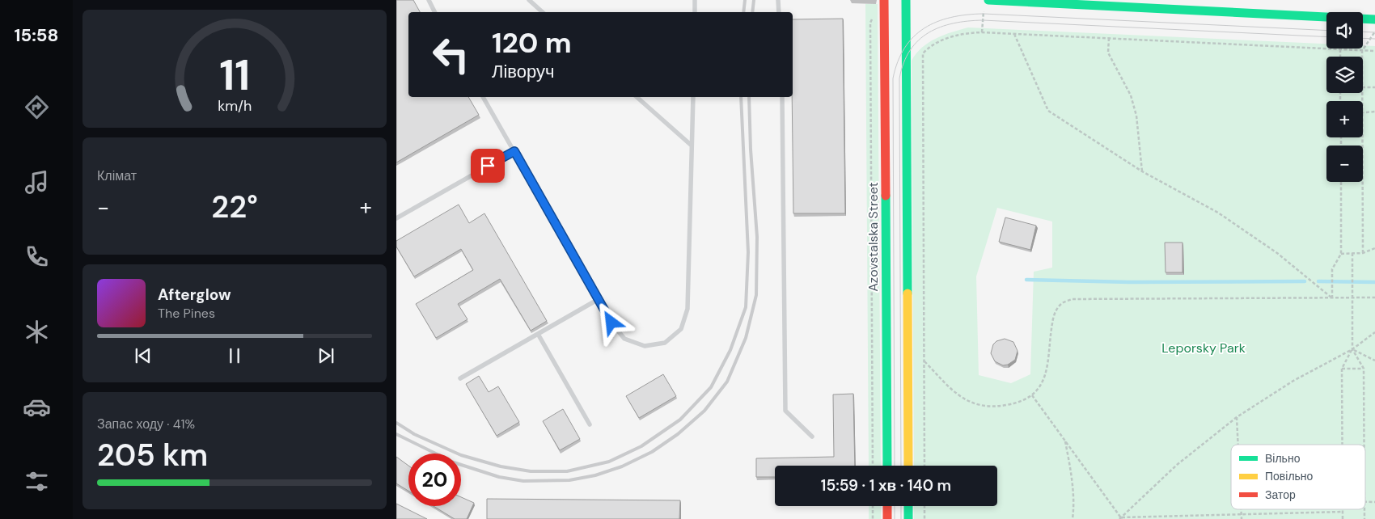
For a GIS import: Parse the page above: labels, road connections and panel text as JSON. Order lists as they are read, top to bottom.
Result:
{
  "streets": {
    "street": ["Azovstalska Street"]
  },
  "parks": ["Leporsky Park"],
  "legend": ["Вільно", "Повільно", "Затор"],
  "page": {
    "tabs": "15:58",
    "map_buttons": ["+", "−"],
    "turn": ["120 m", "Ліворуч"],
    "tile": [
      "Клімат",
      ["Запас ходу · 41%", "205 km"]
    ],
    "heat": ["−", "22°", "+"],
    "song": ["Afterglow", "The Pines"],
    "limit": "20",
    "trip": "15:59 · 1 хв · 140 m",
    "gauge": ["11", "km/h"]
  }
}
